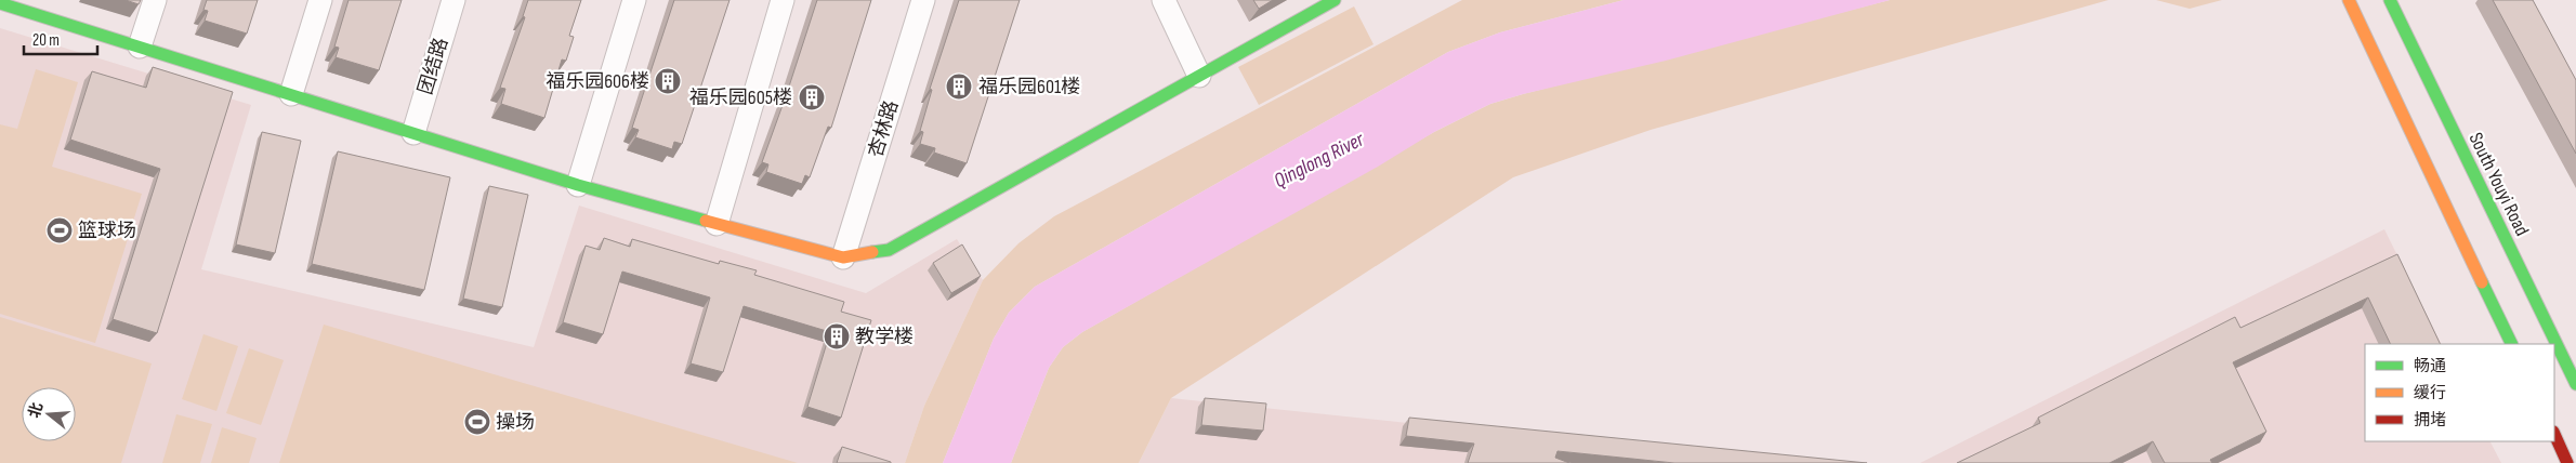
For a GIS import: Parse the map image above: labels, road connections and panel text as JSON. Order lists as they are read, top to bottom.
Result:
{
  "streets": {
    "street": ["团结路", "杏林路", "South Youyi Road"]
  },
  "water": ["Qinglong River"],
  "places": {
    "building": [
      "福乐园606楼",
      "福乐园601楼",
      "福乐园605楼",
      "教学楼"
    ],
    "sports": ["篮球场", "操场"]
  },
  "legend": ["畅通", "缓行", "拥堵"],
  "scale_bar": "20 m",
  "north": "left"
}
